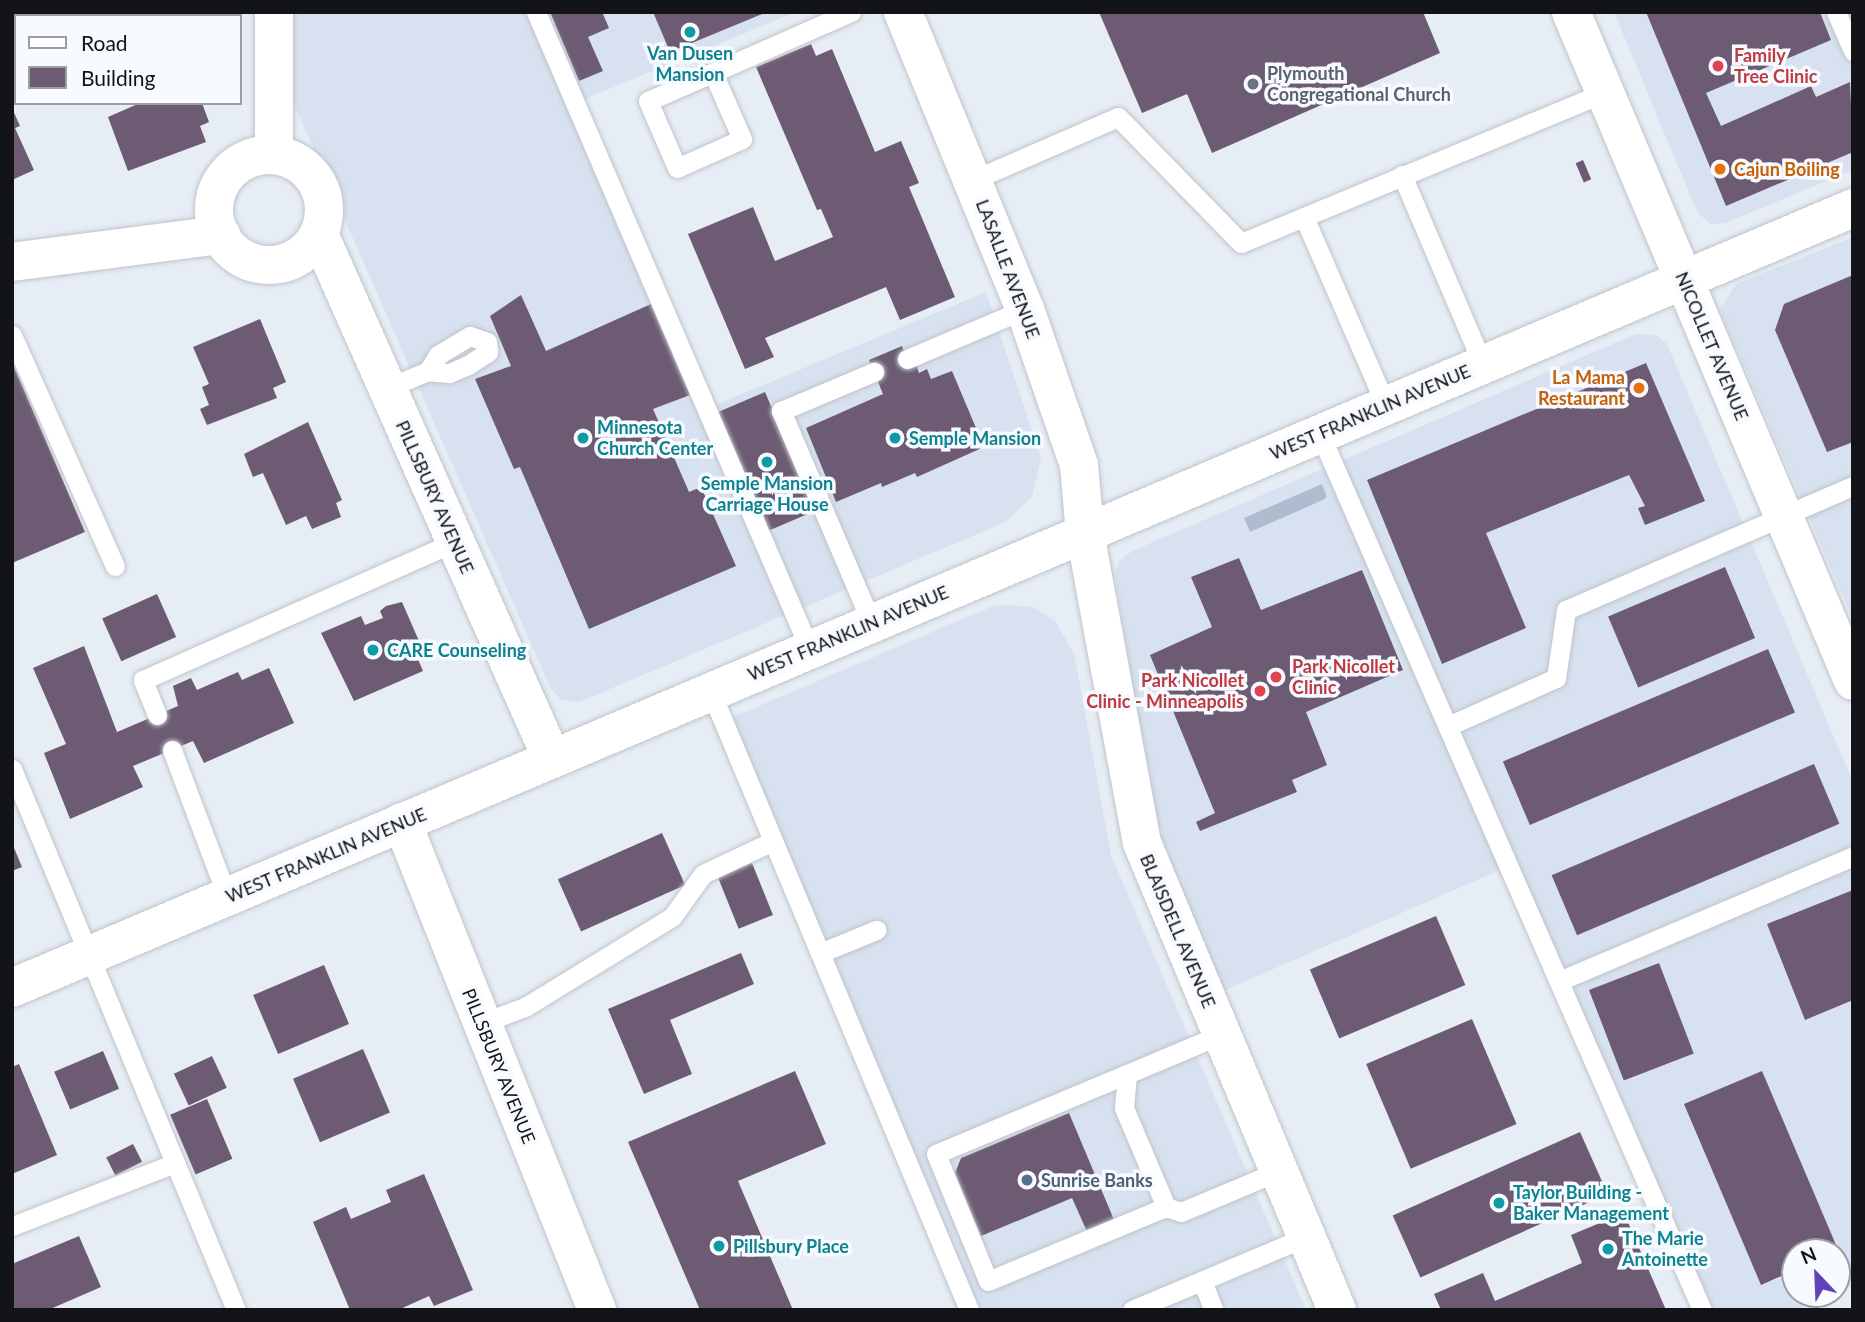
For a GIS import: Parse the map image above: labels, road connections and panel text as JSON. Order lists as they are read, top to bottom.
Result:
{
  "streets": {
    "street": [
      "LASALLE AVENUE",
      "NICOLLET AVENUE",
      "WEST FRANKLIN AVENUE",
      "PILLSBURY AVENUE",
      "BLAISDELL AVENUE"
    ]
  },
  "crossings": [
    ["LASALLE AVENUE", "WEST FRANKLIN AVENUE"],
    ["LASALLE AVENUE", "BLAISDELL AVENUE"],
    ["NICOLLET AVENUE", "WEST FRANKLIN AVENUE"],
    ["WEST FRANKLIN AVENUE", "PILLSBURY AVENUE"],
    ["WEST FRANKLIN AVENUE", "BLAISDELL AVENUE"]
  ],
  "places": [
    "Van Dusen Mansion",
    "Family Tree Clinic",
    "Plymouth Congregational Church",
    "Cajun Boiling",
    "La Mama Restaurant",
    "Minnesota Church Center",
    "Semple Mansion",
    "Semple Mansion Carriage House",
    "CARE Counseling",
    "Park Nicollet Clinic",
    "Park Nicollet Clinic - Minneapolis",
    "Sunrise Banks",
    "Taylor Building - Baker Management",
    "Pillsbury Place",
    "The Marie Antoinette"
  ],
  "legend": ["Road", "Building"],
  "north": "top left"
}
